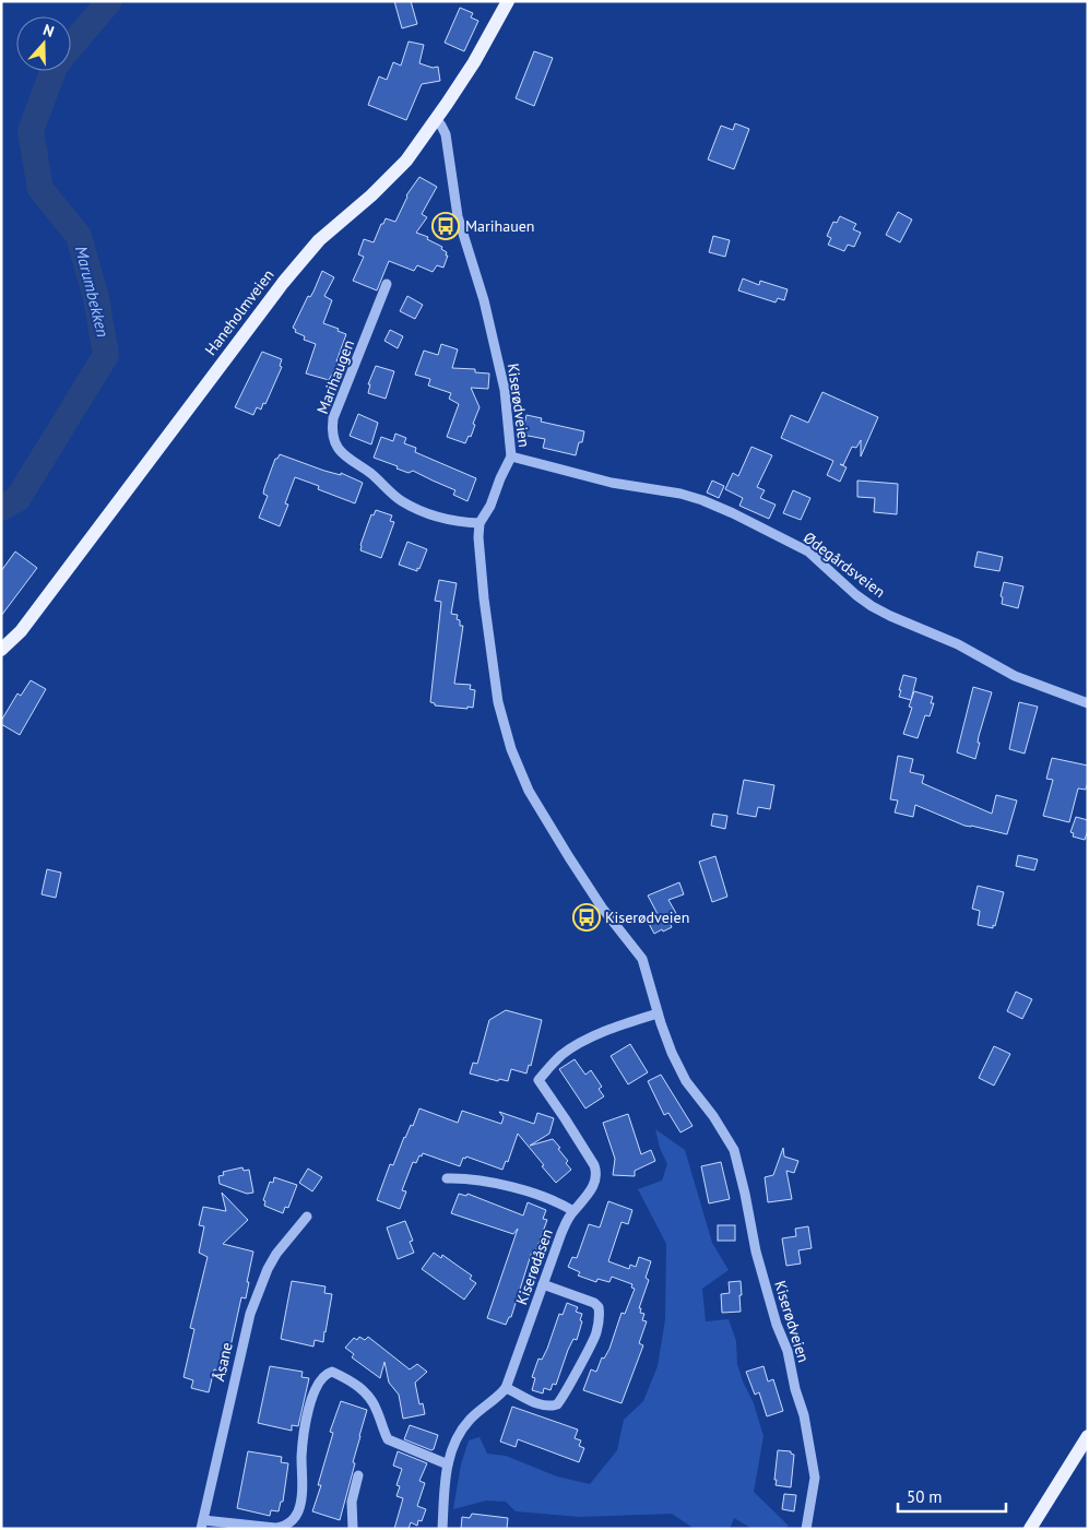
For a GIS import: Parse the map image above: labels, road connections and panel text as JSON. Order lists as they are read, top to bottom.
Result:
{
  "streets": {
    "main road": ["Haneholmveien"],
    "street": [
      "Marihaugen",
      "Kiserødveien",
      "Ødegårdsveien",
      "Kiserødåsen",
      "Åsane"
    ]
  },
  "crossings": [
    ["Haneholmveien", "Kiserødveien"],
    ["Marihaugen", "Kiserødveien"],
    ["Kiserødveien", "Ødegårdsveien"],
    ["Kiserødveien", "Kiserødåsen"]
  ],
  "water": ["Marumbekken"],
  "places": {
    "bus stop": ["Marihauen", "Kiserødveien"]
  },
  "scale_bar": "50 m",
  "north": "top"
}
